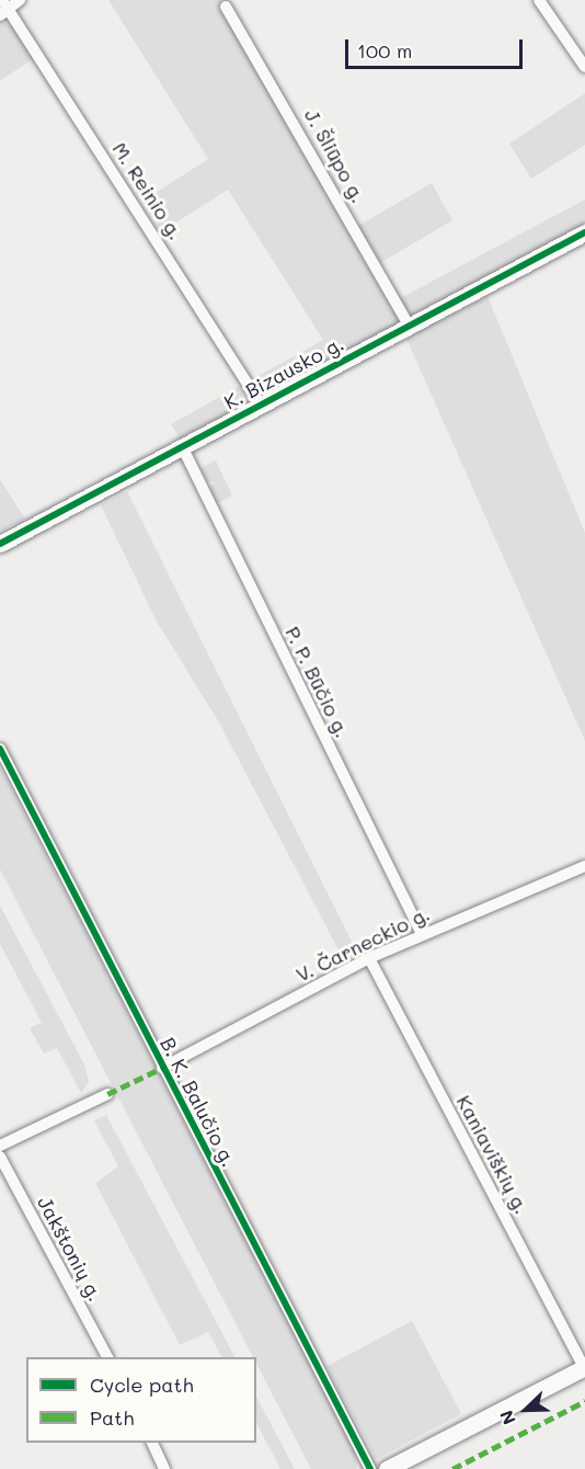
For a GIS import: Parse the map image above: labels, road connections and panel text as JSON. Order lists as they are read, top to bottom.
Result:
{
  "streets": {
    "street": [
      "J. Šliūpo g.",
      "M. Reinio g.",
      "K. Bizausko g.",
      "P. P. Būčio g.",
      "V. Čarneckio g.",
      "B. K. Balučio g.",
      "Kaniaviškių g.",
      "Jakštonių g."
    ]
  },
  "crossings": [
    ["J. Šliūpo g.", "K. Bizausko g."],
    ["M. Reinio g.", "K. Bizausko g."],
    ["K. Bizausko g.", "P. P. Būčio g."],
    ["P. P. Būčio g.", "V. Čarneckio g."],
    ["V. Čarneckio g.", "B. K. Balučio g."],
    ["V. Čarneckio g.", "Kaniaviškių g."]
  ],
  "legend": ["Cycle path", "Path"],
  "scale_bar": "100 m",
  "north": "bottom left"
}
